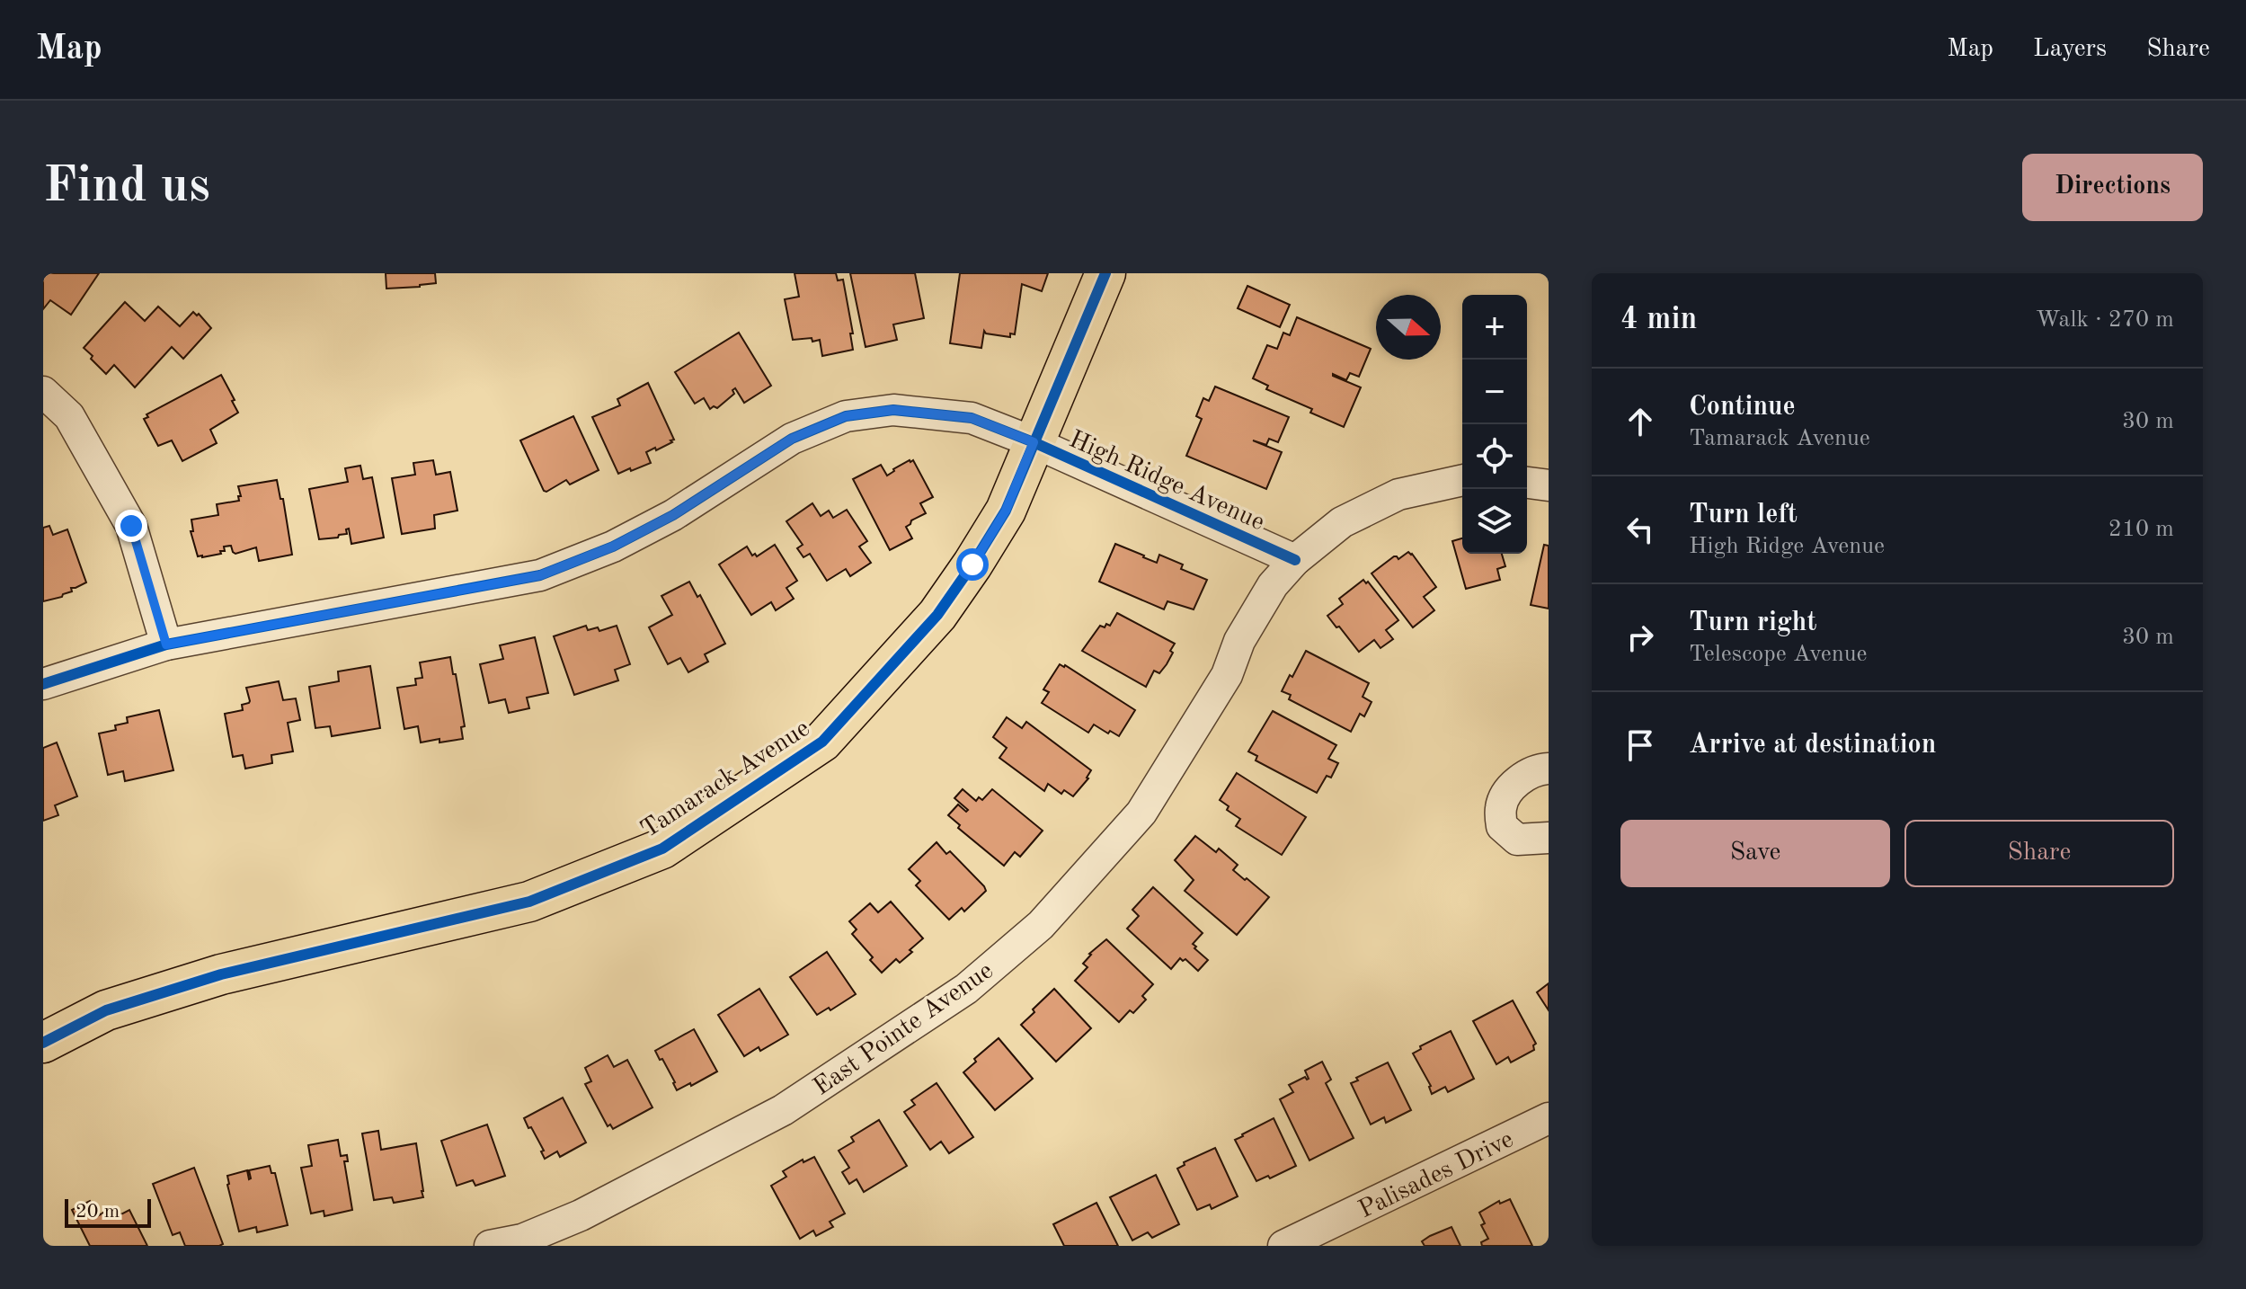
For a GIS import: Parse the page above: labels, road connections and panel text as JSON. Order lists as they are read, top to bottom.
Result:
{
  "streets": {
    "main road": ["Tamarack Avenue"],
    "street": ["High Ridge Avenue", "East Pointe Avenue", "Palisades Drive"]
  },
  "crossings": [
    ["High Ridge Avenue", "Tamarack Avenue"],
    ["High Ridge Avenue", "East Pointe Avenue"]
  ],
  "scale_bar": "20 m",
  "north": "right",
  "page": {
    "header": "Map",
    "nav": ["Map", "Layers", "Share"],
    "buttons": [
      "Directions",
      ["Save", "Share"]
    ],
    "title": "Find us",
    "heading": ["4 min", "Walk · 270 m"],
    "map_buttons": ["+", "−"],
    "list": [
      ["Continue", "Tamarack Avenue", "30 m"],
      ["Turn left", "High Ridge Avenue", "210 m"],
      ["Turn right", "Telescope Avenue", "30 m"],
      "Arrive at destination"
    ],
    "scale": "20 m"
  }
}
